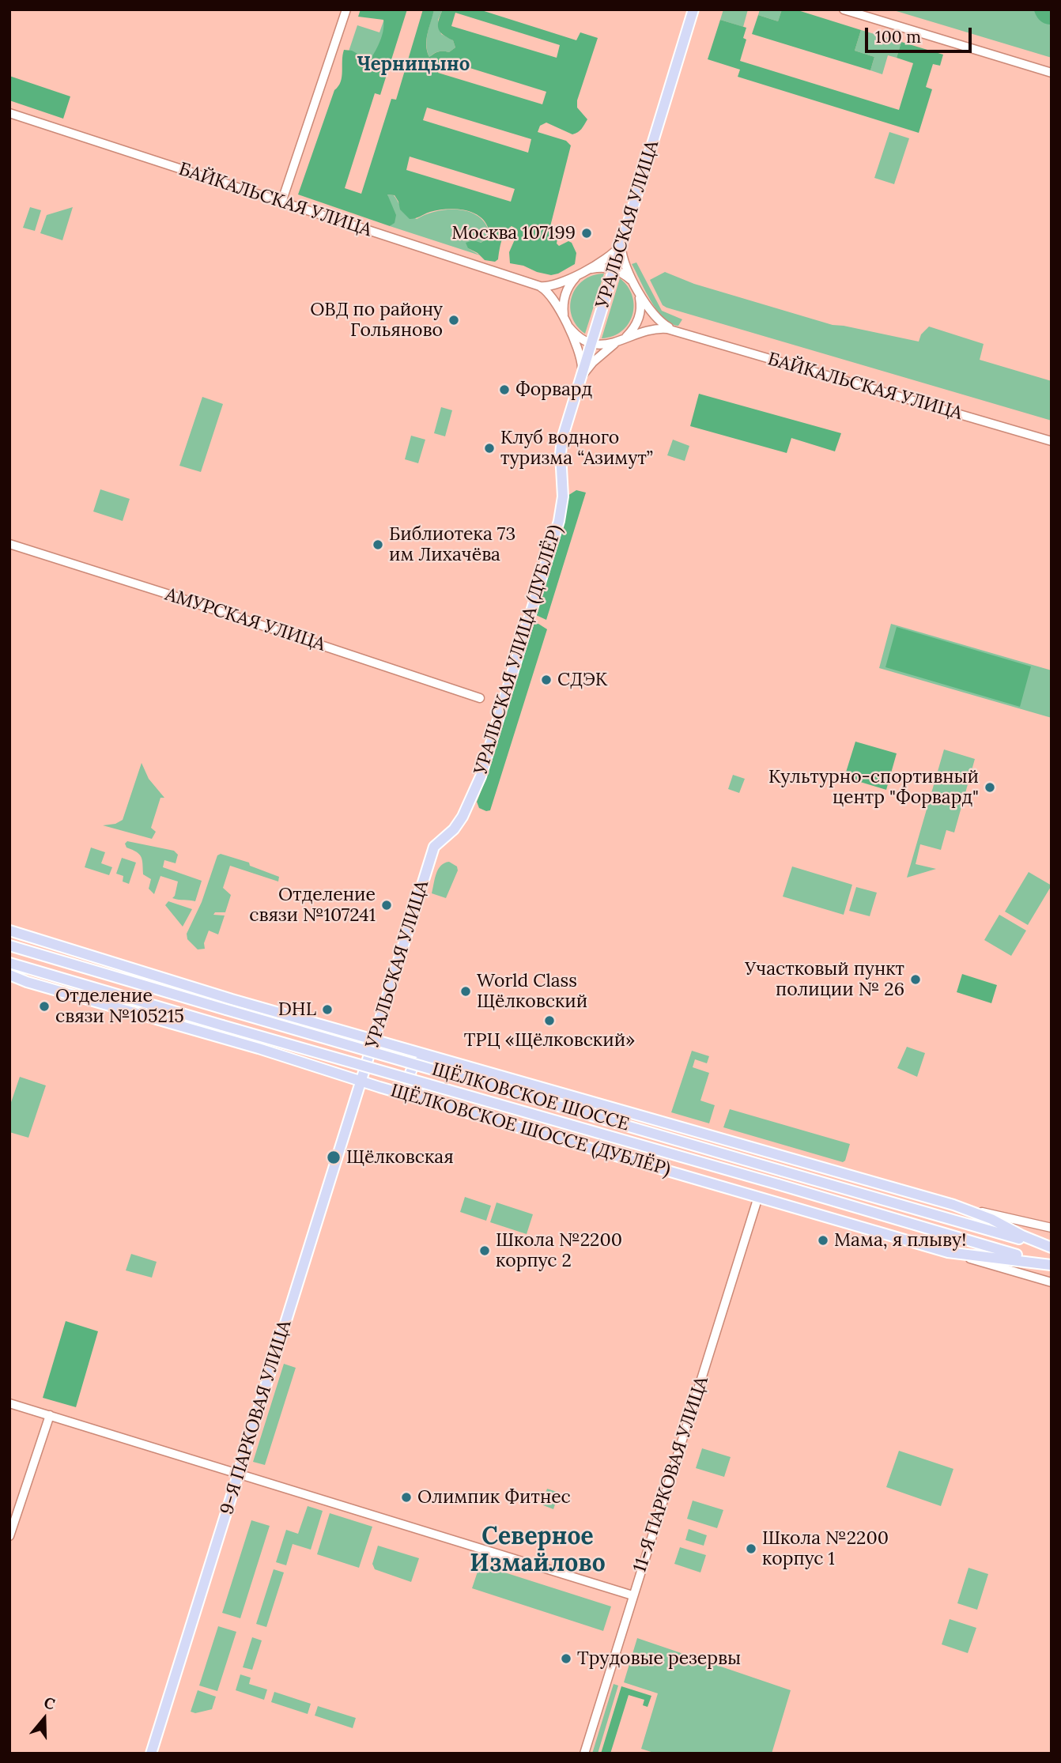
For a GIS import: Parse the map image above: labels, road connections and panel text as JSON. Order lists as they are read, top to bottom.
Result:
{
  "streets": {
    "main road": [
      "УРАЛЬСКАЯ УЛИЦА",
      "УРАЛЬСКАЯ УЛИЦА (ДУБЛЁР)",
      "ЩЁЛКОВСКОЕ ШОССЕ",
      "ЩЁЛКОВСКОЕ ШОССЕ (ДУБЛЁР)",
      "9-Я ПАРКОВАЯ УЛИЦА"
    ],
    "street": ["БАЙКАЛЬСКАЯ УЛИЦА", "АМУРСКАЯ УЛИЦА", "11-Я ПАРКОВАЯ УЛИЦА"]
  },
  "crossings": [
    ["УРАЛЬСКАЯ УЛИЦА", "УРАЛЬСКАЯ УЛИЦА (ДУБЛЁР)"],
    ["УРАЛЬСКАЯ УЛИЦА", "ЩЁЛКОВСКОЕ ШОССЕ (ДУБЛЁР)"],
    ["УРАЛЬСКАЯ УЛИЦА", "9-Я ПАРКОВАЯ УЛИЦА"],
    ["ЩЁЛКОВСКОЕ ШОССЕ (ДУБЛЁР)", "9-Я ПАРКОВАЯ УЛИЦА"],
    ["ЩЁЛКОВСКОЕ ШОССЕ (ДУБЛЁР)", "11-Я ПАРКОВАЯ УЛИЦА"]
  ],
  "districts": ["Черницыно", "Северное Измайлово"],
  "places": [
    "Москва 107199",
    "ОВД по району Гольяново",
    "Форвард",
    "Клуб водного туризма “Азимут”",
    "Библиотека 73 им Лихачёва",
    "СДЭК",
    "Культурно-спортивный центр \"Форвард\"",
    "Отделение связи №107241",
    "Участковый пункт полиции № 26",
    "World Class Щёлковский",
    "Отделение связи №105215",
    "DHL",
    "ТРЦ «Щёлковский»",
    "Щёлковская",
    "Мама, я плыву!",
    "Школа №2200 корпус 2",
    "Олимпик Фитнес",
    "Школа №2200 корпус 1",
    "Трудовые резервы"
  ],
  "scale_bar": "100 m",
  "north": "top"
}
